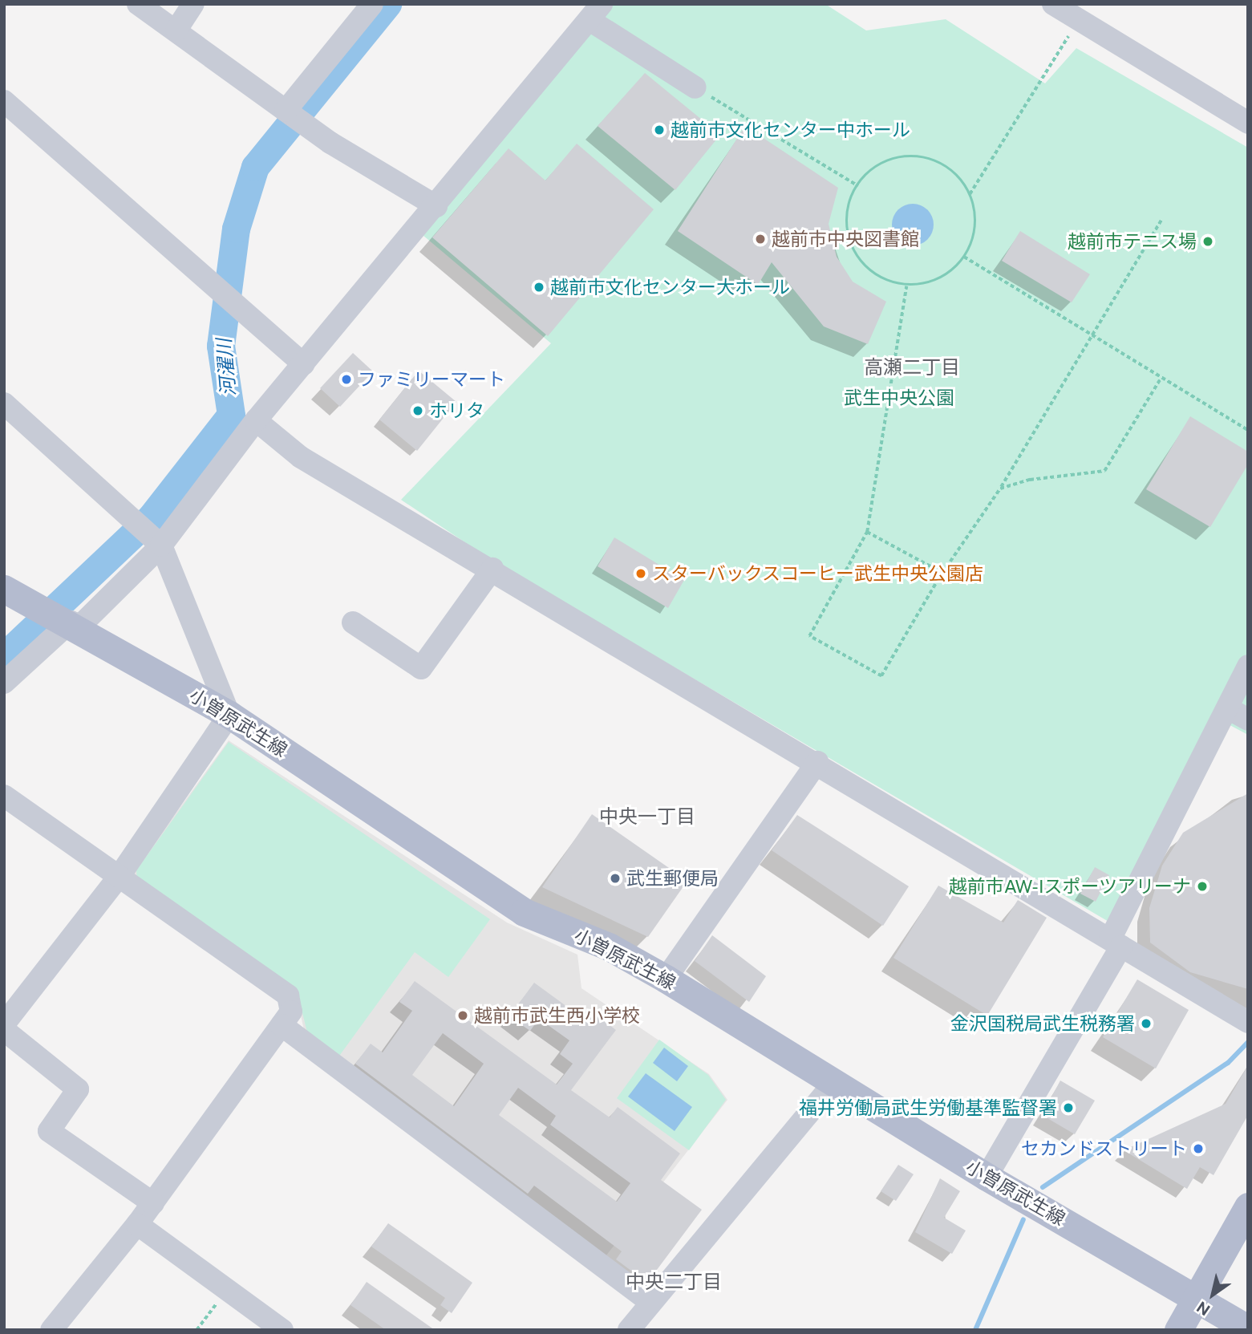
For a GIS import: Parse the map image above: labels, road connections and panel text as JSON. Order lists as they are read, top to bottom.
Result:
{
  "streets": {
    "main road": ["小曽原武生線"]
  },
  "districts": ["高瀬二丁目", "中央一丁目", "中央二丁目"],
  "water": ["河濯川"],
  "parks": ["武生中央公園"],
  "places": [
    "越前市文化センター中ホール",
    "越前市中央図書館",
    "越前市テニス場",
    "越前市文化センター大ホール",
    "ファミリーマート",
    "ホリタ",
    "スターバックスコーヒー武生中央公園店",
    "武生郵便局",
    "越前市AW-Iスポーツアリーナ",
    "越前市武生西小学校",
    "金沢国税局武生税務署",
    "福井労働局武生労働基準監督署",
    "セカンドストリート"
  ],
  "north": "bottom left"
}
